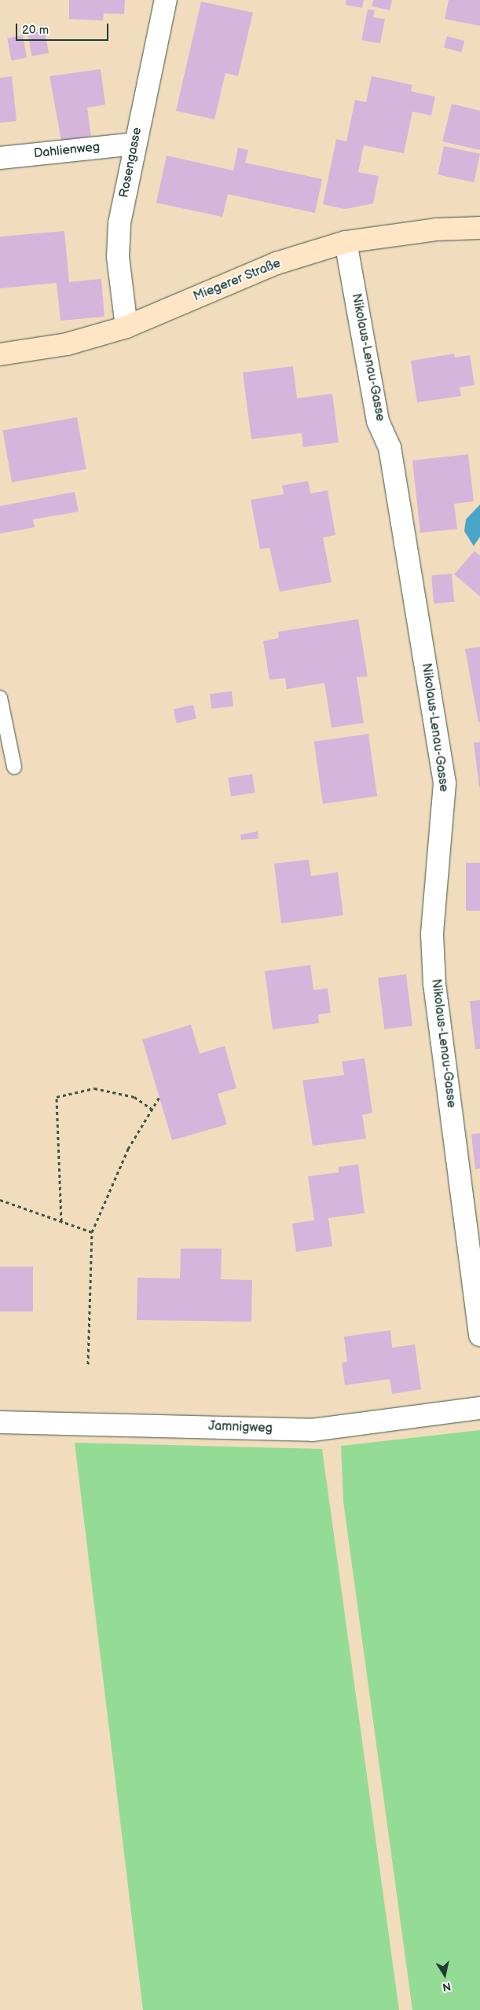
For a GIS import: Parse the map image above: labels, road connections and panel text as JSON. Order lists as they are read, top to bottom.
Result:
{
  "streets": {
    "main road": ["Miegerer Straße"],
    "street": [
      "Dahlienweg",
      "Rosengasse",
      "Nikolaus-Lenau-Gasse",
      "Jamnigweg"
    ]
  },
  "crossings": [
    ["Dahlienweg", "Rosengasse"],
    ["Rosengasse", "Miegerer Straße"],
    ["Miegerer Straße", "Nikolaus-Lenau-Gasse"]
  ],
  "scale_bar": "20 m",
  "north": "bottom"
}
